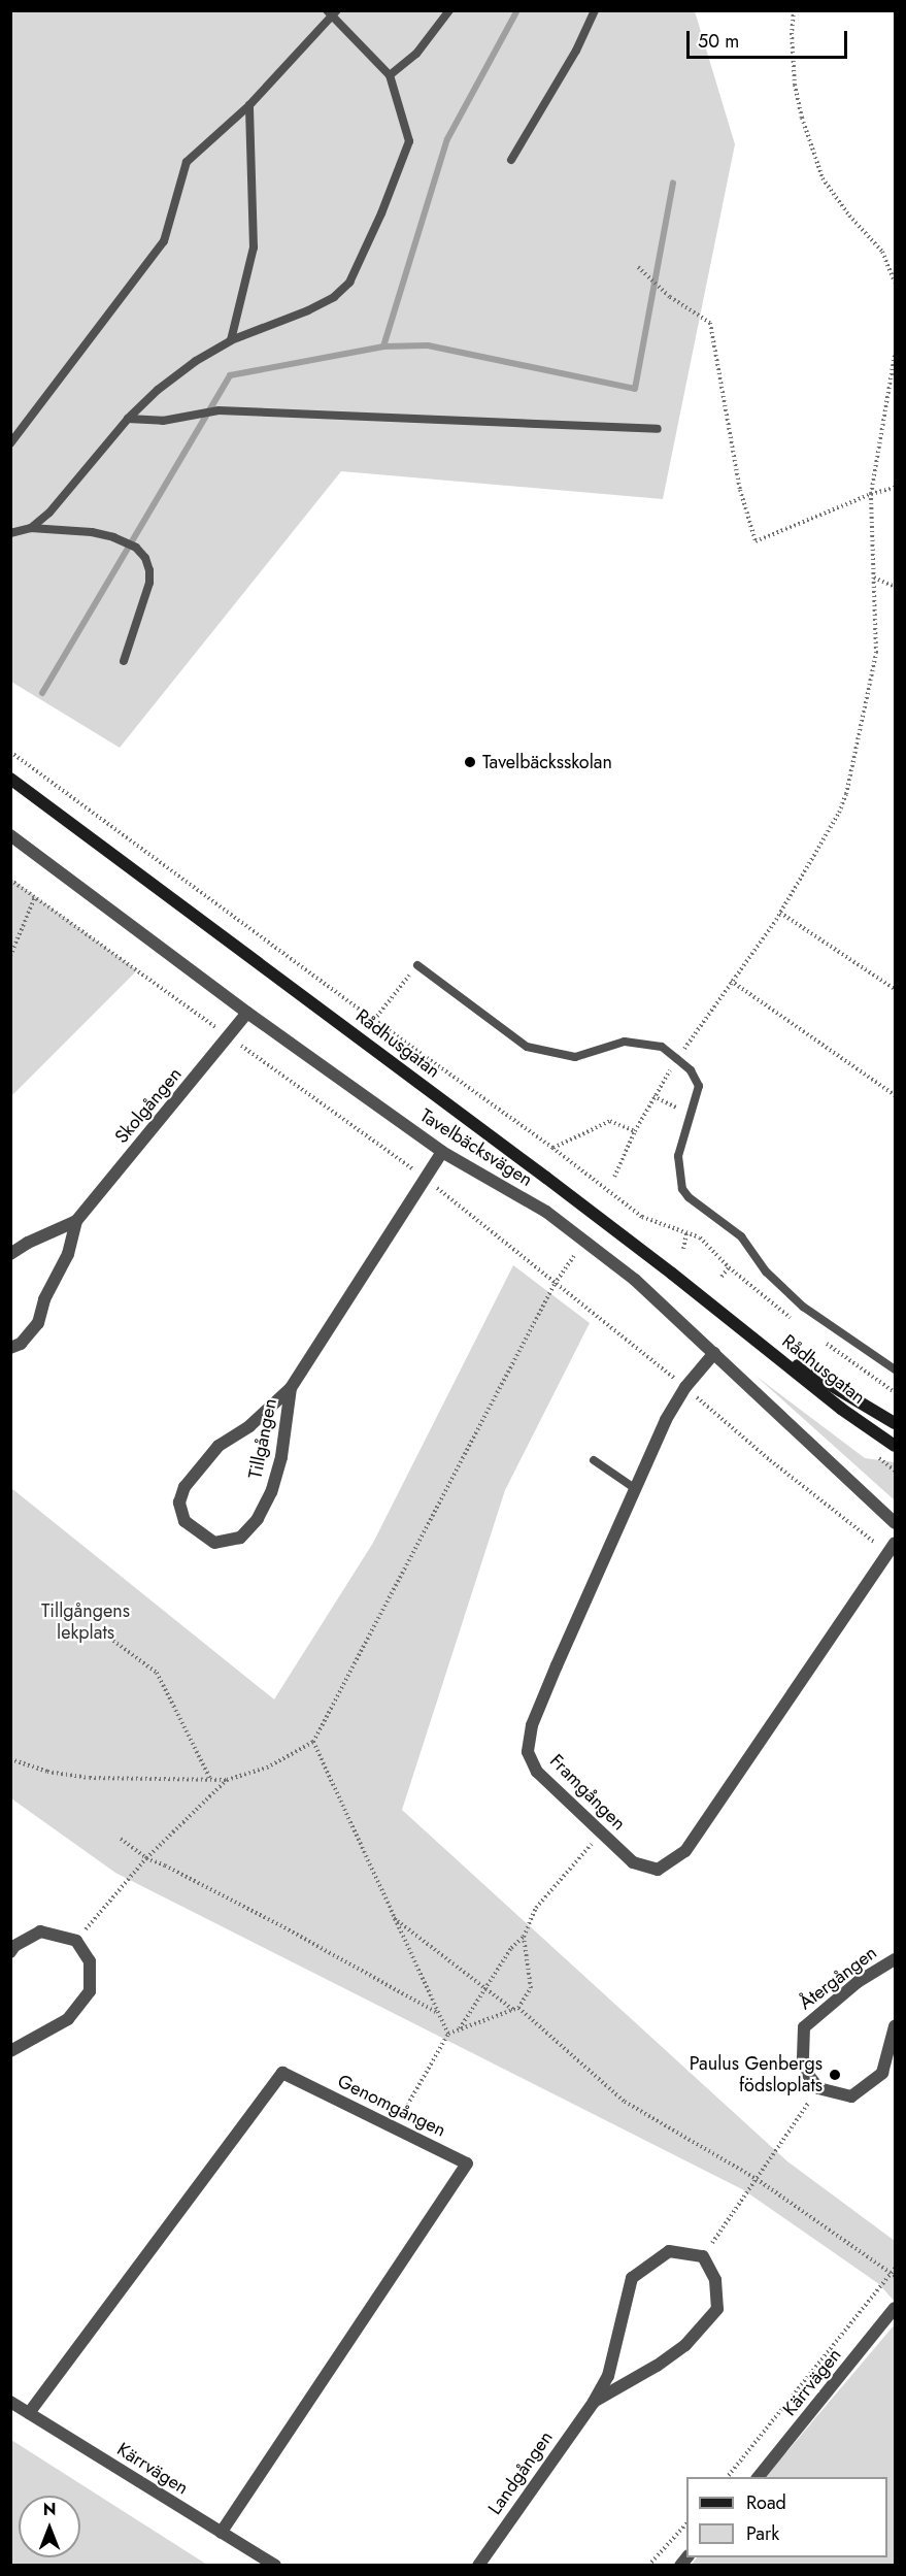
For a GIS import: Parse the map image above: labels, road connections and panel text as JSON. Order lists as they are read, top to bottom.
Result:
{
  "streets": {
    "main road": ["Rådhusgatan"],
    "street": [
      "Skolgången",
      "Tavelbäcksvägen",
      "Tillgången",
      "Framgången",
      "Återgången",
      "Genomgången",
      "Kärrvägen",
      "Landgången"
    ]
  },
  "crossings": [
    ["Skolgången", "Tavelbäcksvägen"],
    ["Tavelbäcksvägen", "Tillgången"],
    ["Tavelbäcksvägen", "Framgången"],
    ["Genomgången", "Kärrvägen"]
  ],
  "parks": ["Tillgångens lekplats"],
  "places": ["Tavelbäcksskolan", "Paulus Genbergs födsloplats"],
  "legend": ["Road", "Park"],
  "scale_bar": "50 m",
  "north": "top"
}
